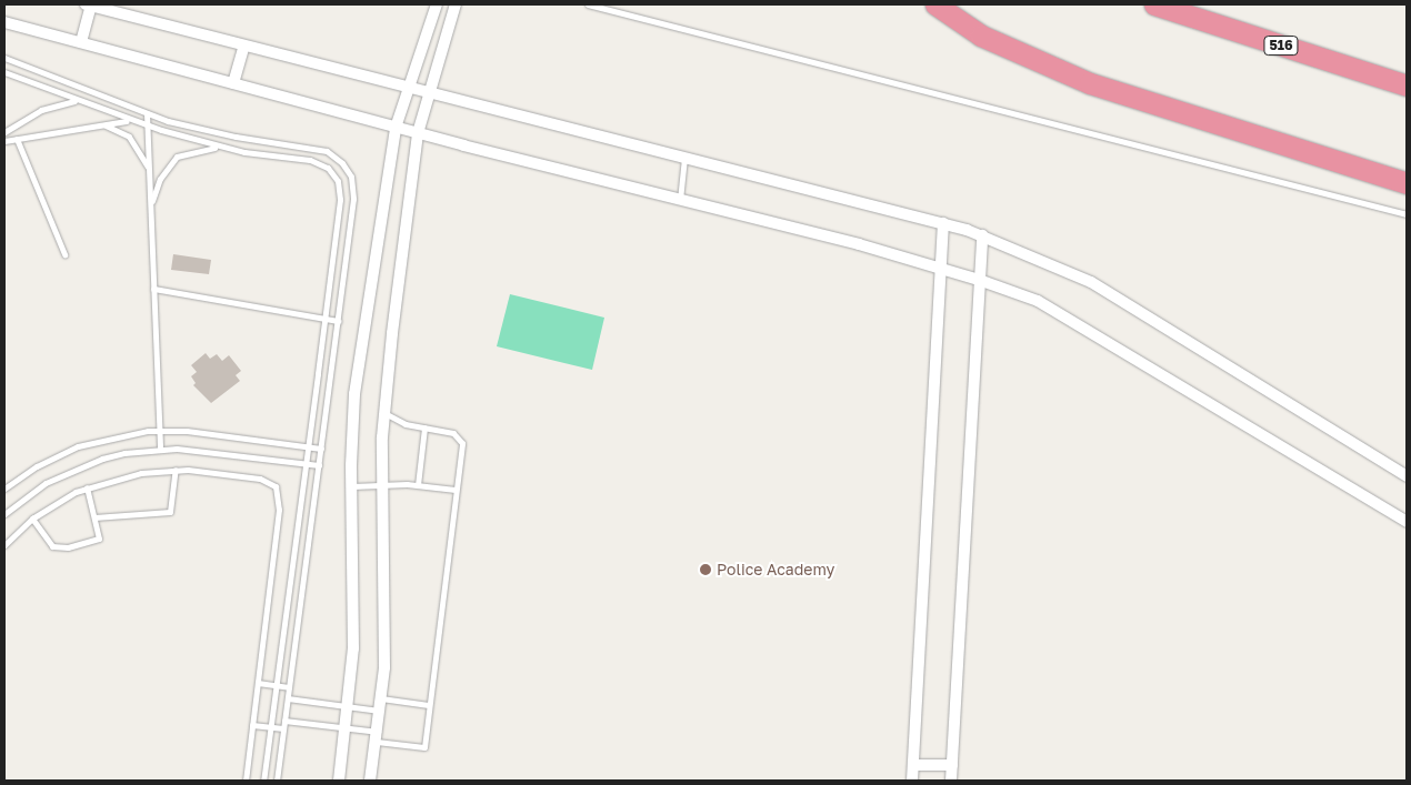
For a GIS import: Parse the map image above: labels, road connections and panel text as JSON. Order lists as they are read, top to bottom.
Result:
{
  "streets": {
    "highway": ["516"]
  },
  "places": ["Police Academy"]
}
